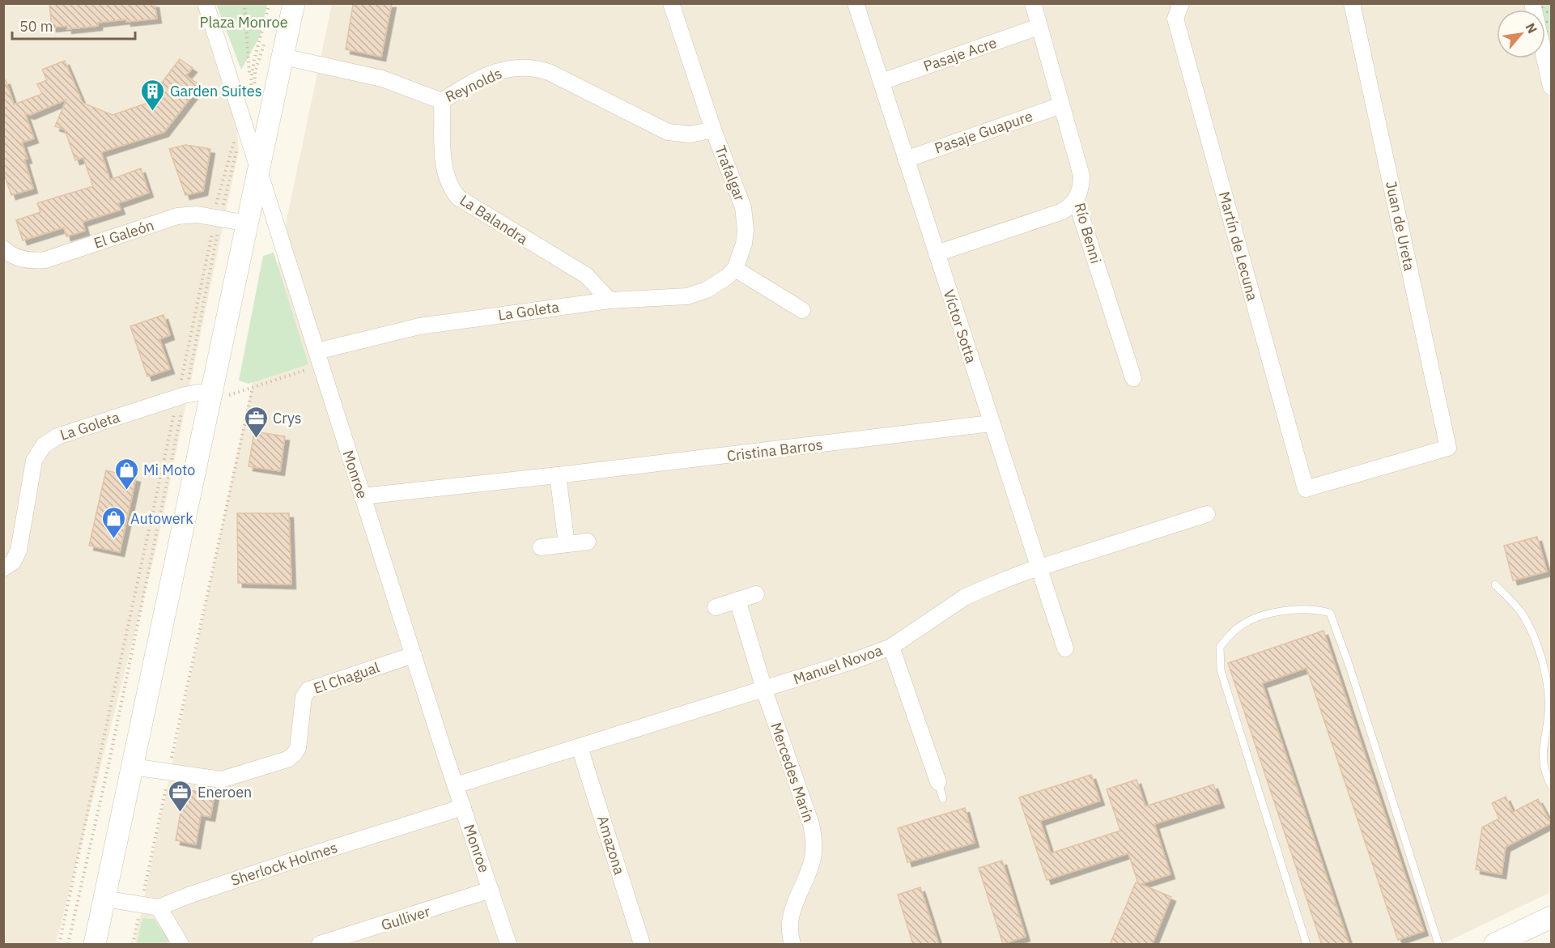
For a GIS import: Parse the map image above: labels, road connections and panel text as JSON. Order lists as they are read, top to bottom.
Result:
{
  "streets": {
    "street": [
      "Pasaje Acre",
      "Reynolds",
      "Pasaje Guapure",
      "Trafalgar",
      "La Balandra",
      "Juan de Ureta",
      "Río Benni",
      "El Galeón",
      "Martín de Lecuna",
      "La Goleta",
      "Víctor Sotta",
      "Cristina Barros",
      "Monroe",
      "Manuel Novoa",
      "El Chagual",
      "Mercedes Marín",
      "Amazona",
      "Sherlock Holmes",
      "Gulliver"
    ]
  },
  "crossings": [
    ["Pasaje Acre", "Río Benni"],
    ["Pasaje Acre", "Víctor Sotta"],
    ["Reynolds", "Trafalgar"],
    ["Reynolds", "La Balandra"],
    ["Pasaje Guapure", "Río Benni"],
    ["Pasaje Guapure", "Víctor Sotta"],
    ["Trafalgar", "La Goleta"],
    ["La Balandra", "La Goleta"],
    ["Juan de Ureta", "Martín de Lecuna"],
    ["La Goleta", "Monroe"],
    ["Víctor Sotta", "Cristina Barros"],
    ["Víctor Sotta", "Manuel Novoa"],
    ["Cristina Barros", "Monroe"],
    ["Monroe", "Manuel Novoa"],
    ["Monroe", "El Chagual"],
    ["Monroe", "Sherlock Holmes"],
    ["Monroe", "Gulliver"],
    ["Manuel Novoa", "Mercedes Marín"],
    ["Manuel Novoa", "Amazona"]
  ],
  "parks": ["Plaza Monroe"],
  "places": {
    "building": ["Garden Suites"],
    "office": ["Crys", "Eneroen"],
    "shop": ["Mi Moto", "Autowerk"]
  },
  "scale_bar": "50 m",
  "north": "top right"
}
